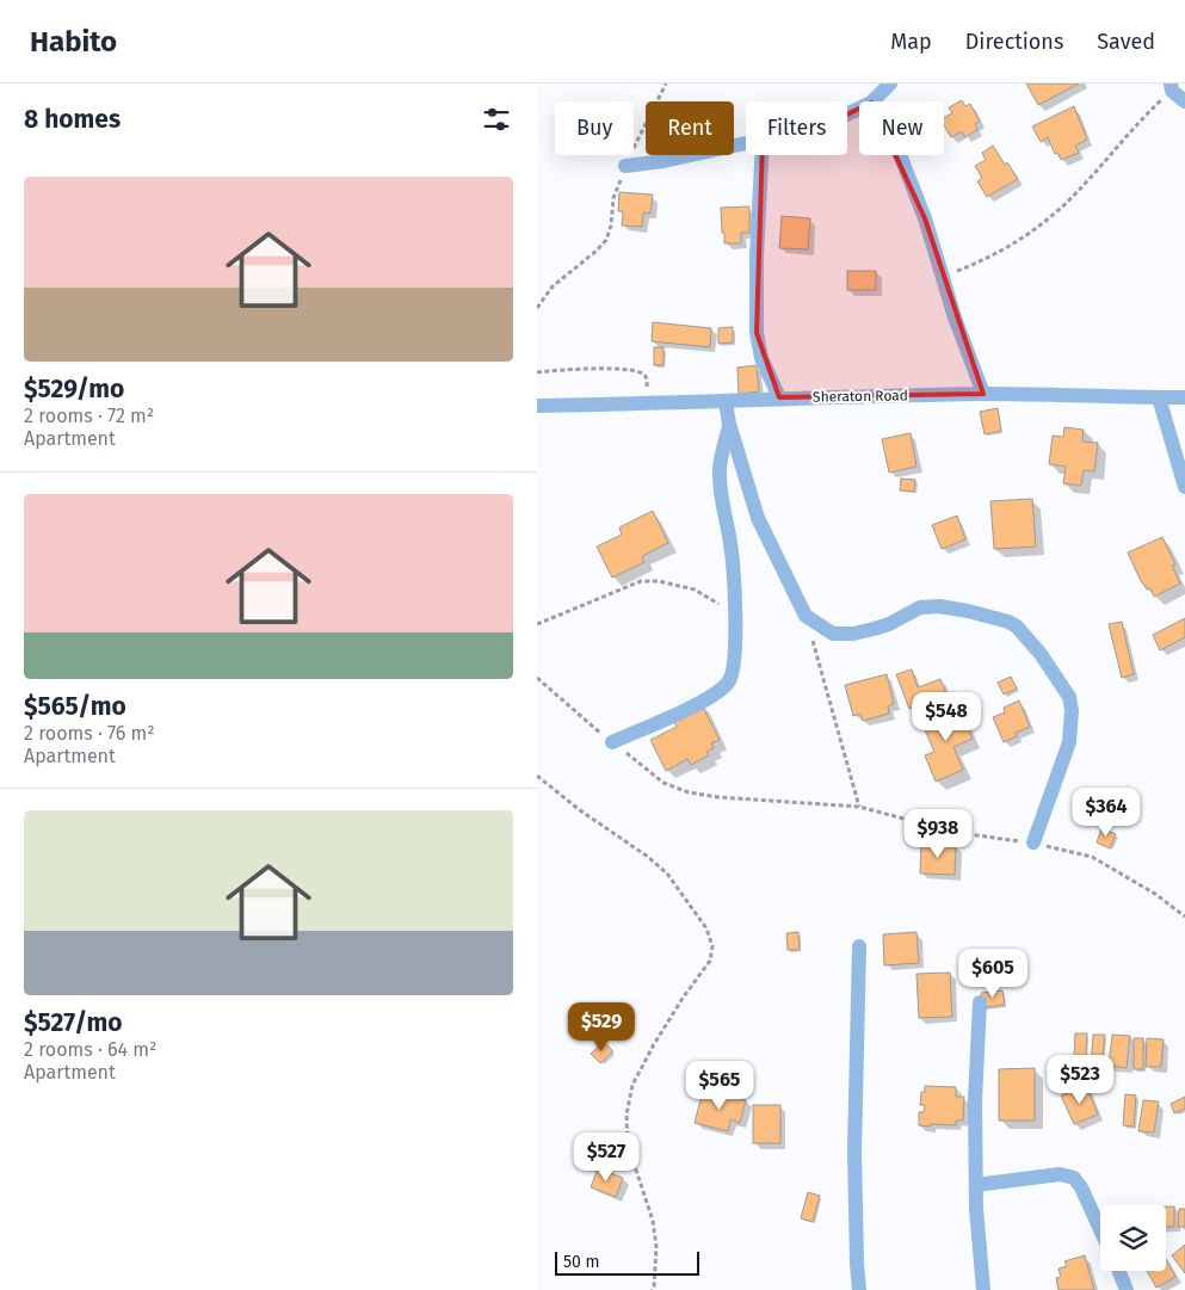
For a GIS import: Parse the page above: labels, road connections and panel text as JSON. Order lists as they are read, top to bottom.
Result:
{
  "streets": {
    "street": ["Sheraton Road"]
  },
  "scale_bar": "50 m",
  "page": {
    "header": "Habito",
    "nav": ["Map", "Directions", "Saved"],
    "heading": "8 homes",
    "chip": [
      "Buy",
      "Rent",
      "Filters",
      "New"
    ],
    "list": [
      {
        "name": "$529/mo",
        "note": "2 rooms · 72 m² · Apartment"
      },
      {
        "name": "$565/mo",
        "note": "2 rooms · 76 m² · Apartment"
      },
      {
        "name": "$527/mo",
        "note": "2 rooms · 64 m² · Apartment"
      }
    ],
    "price": [
      "$548",
      "$364",
      "$938",
      "$605",
      "$529",
      "$523",
      "$565",
      "$527"
    ],
    "scale": "50 m"
  }
}
